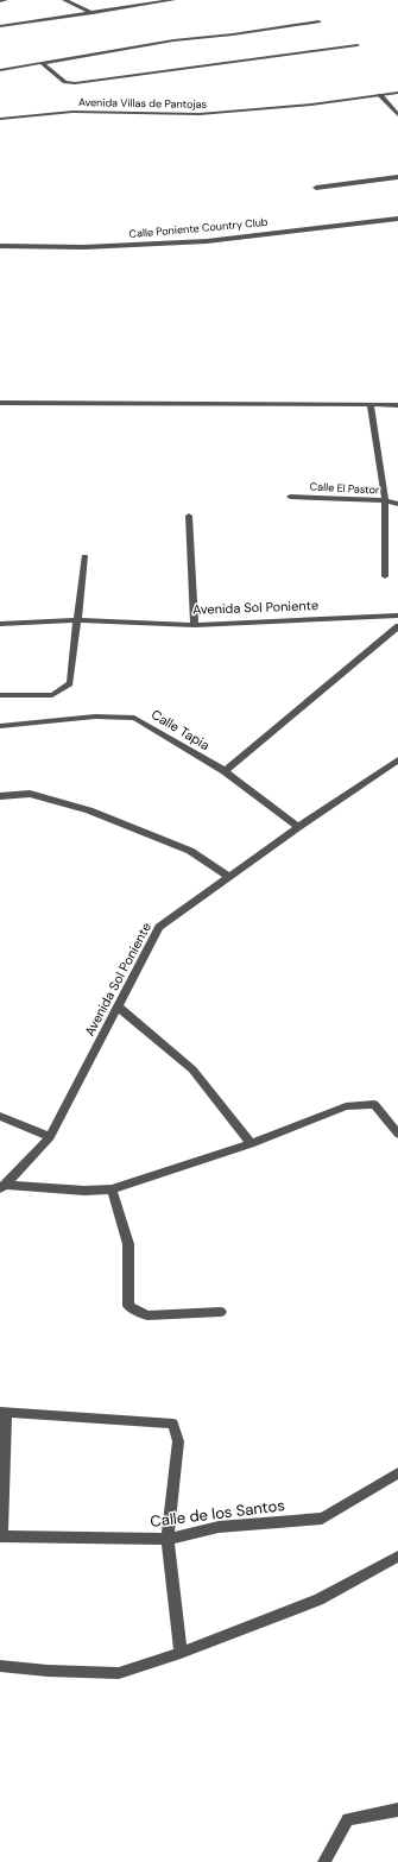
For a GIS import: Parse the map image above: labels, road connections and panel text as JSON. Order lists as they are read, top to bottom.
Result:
{
  "streets": {
    "street": [
      "Avenida Villas de Pantojas",
      "Calle Poniente Country Club",
      "Calle El Pastor",
      "Avenida Sol Poniente",
      "Calle Tapia",
      "Calle de los Santos"
    ]
  },
  "crossings": [
    ["Avenida Sol Poniente", "Calle Tapia"]
  ]
}
